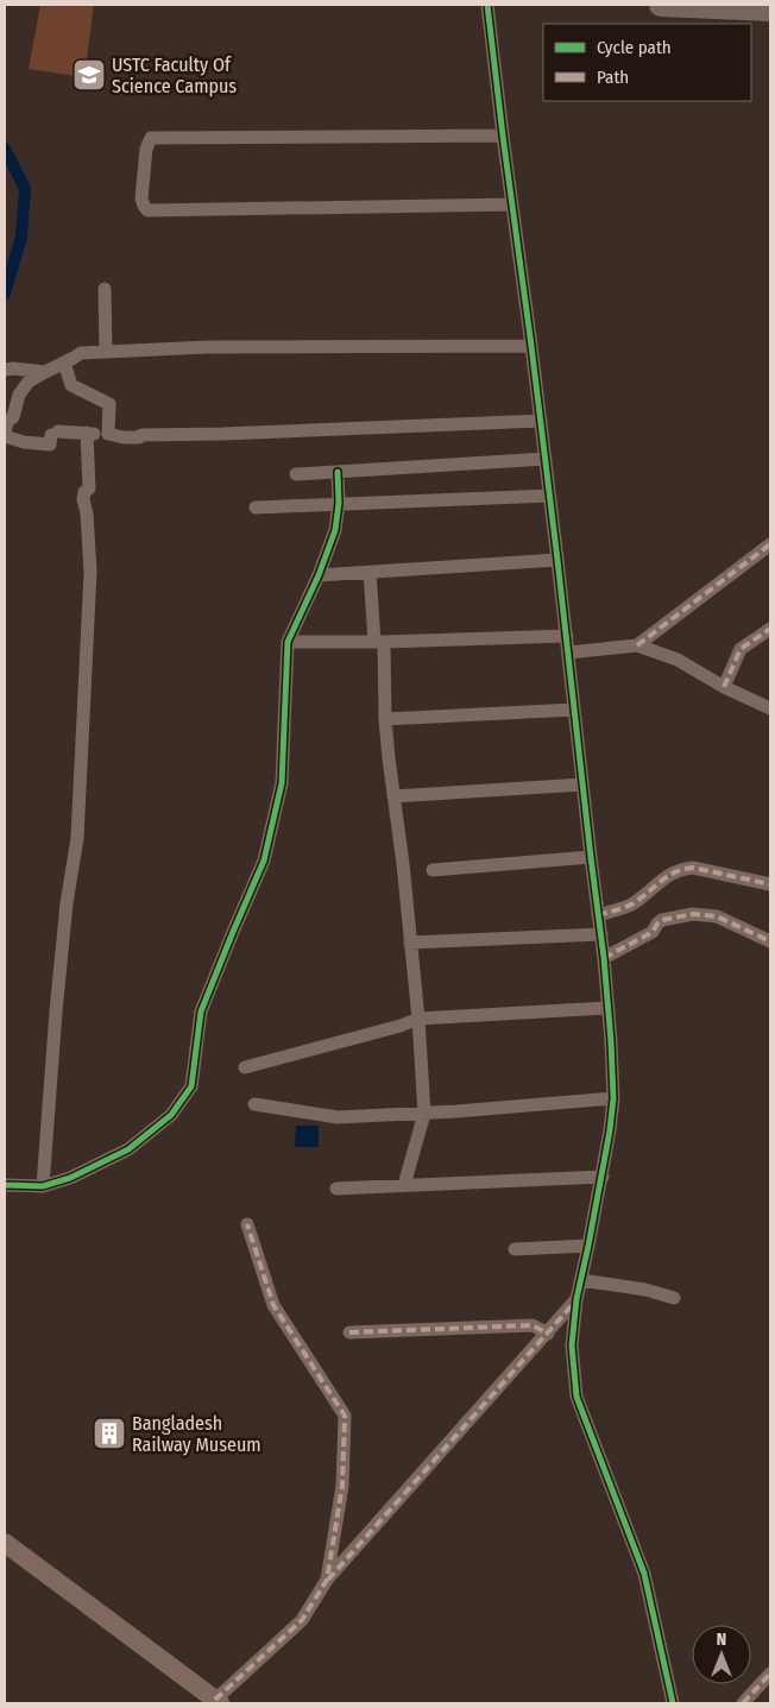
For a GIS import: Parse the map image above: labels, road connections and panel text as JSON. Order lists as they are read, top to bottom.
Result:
{
  "places": {
    "school or university": ["USTC Faculty Of Science Campus"],
    "building": ["Bangladesh Railway Museum"]
  },
  "legend": ["Cycle path", "Path"],
  "north": "top"
}
